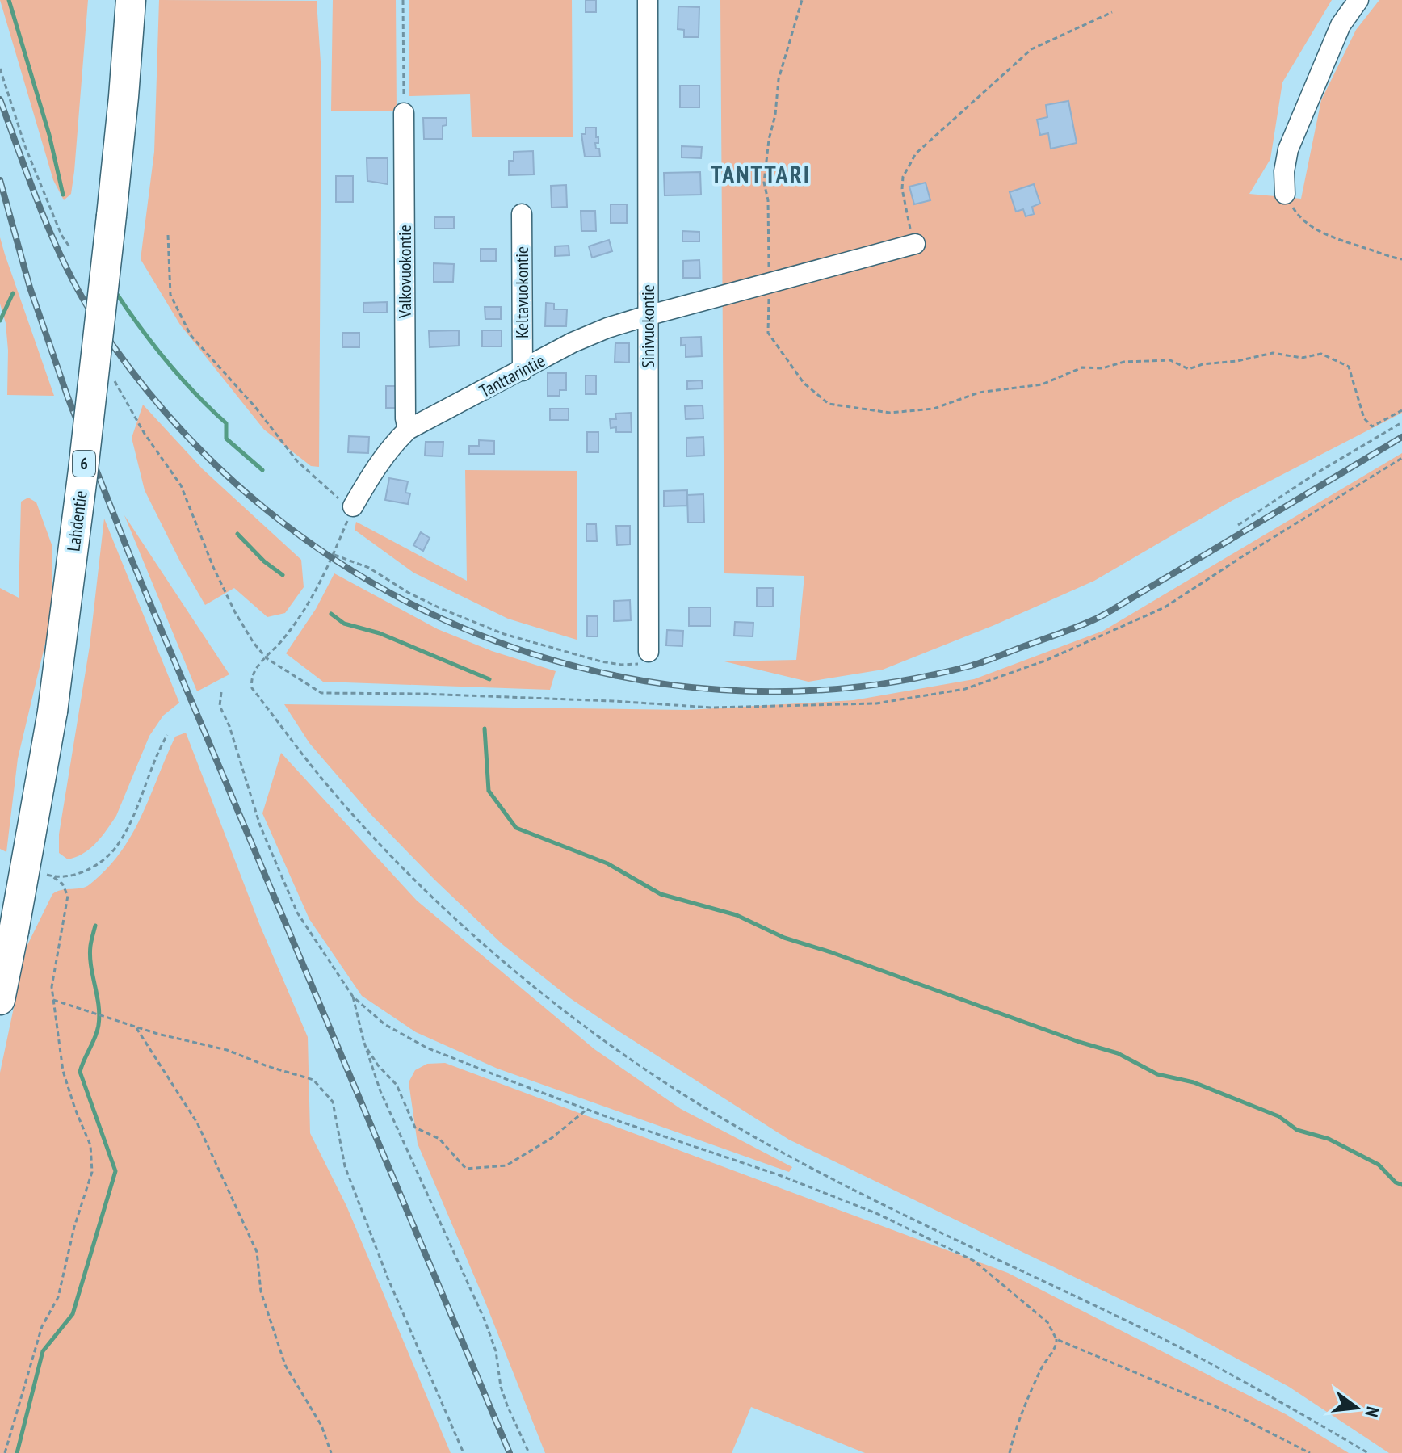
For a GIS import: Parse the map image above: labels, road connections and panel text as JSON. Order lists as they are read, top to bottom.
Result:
{
  "streets": {
    "highway": ["6", "Lahdentie"],
    "street": [
      "Valkovuokontie",
      "Keltavuokontie",
      "Sinivuokontie",
      "Tanttarintie"
    ]
  },
  "crossings": [
    ["Valkovuokontie", "Tanttarintie"],
    ["Keltavuokontie", "Tanttarintie"],
    ["Sinivuokontie", "Tanttarintie"]
  ],
  "districts": ["TANTTARI"],
  "north": "right"
}
